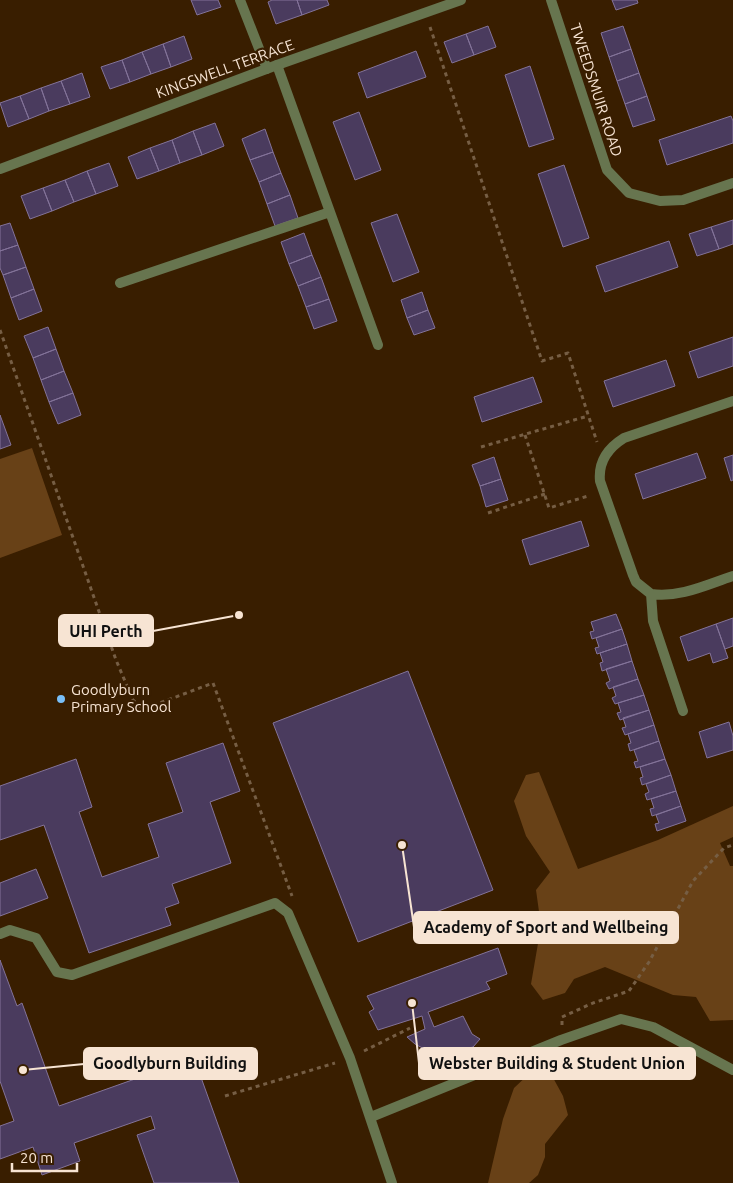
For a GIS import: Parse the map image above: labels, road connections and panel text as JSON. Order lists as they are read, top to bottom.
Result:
{
  "streets": {
    "street": ["KINGSWELL TERRACE", "TWEEDSMUIR ROAD"]
  },
  "places": [
    "UHI Perth",
    "Goodlyburn Primary School",
    "Academy of Sport and Wellbeing",
    "Webster Building & Student Union",
    "Goodlyburn Building"
  ],
  "scale_bar": "20 m"
}
